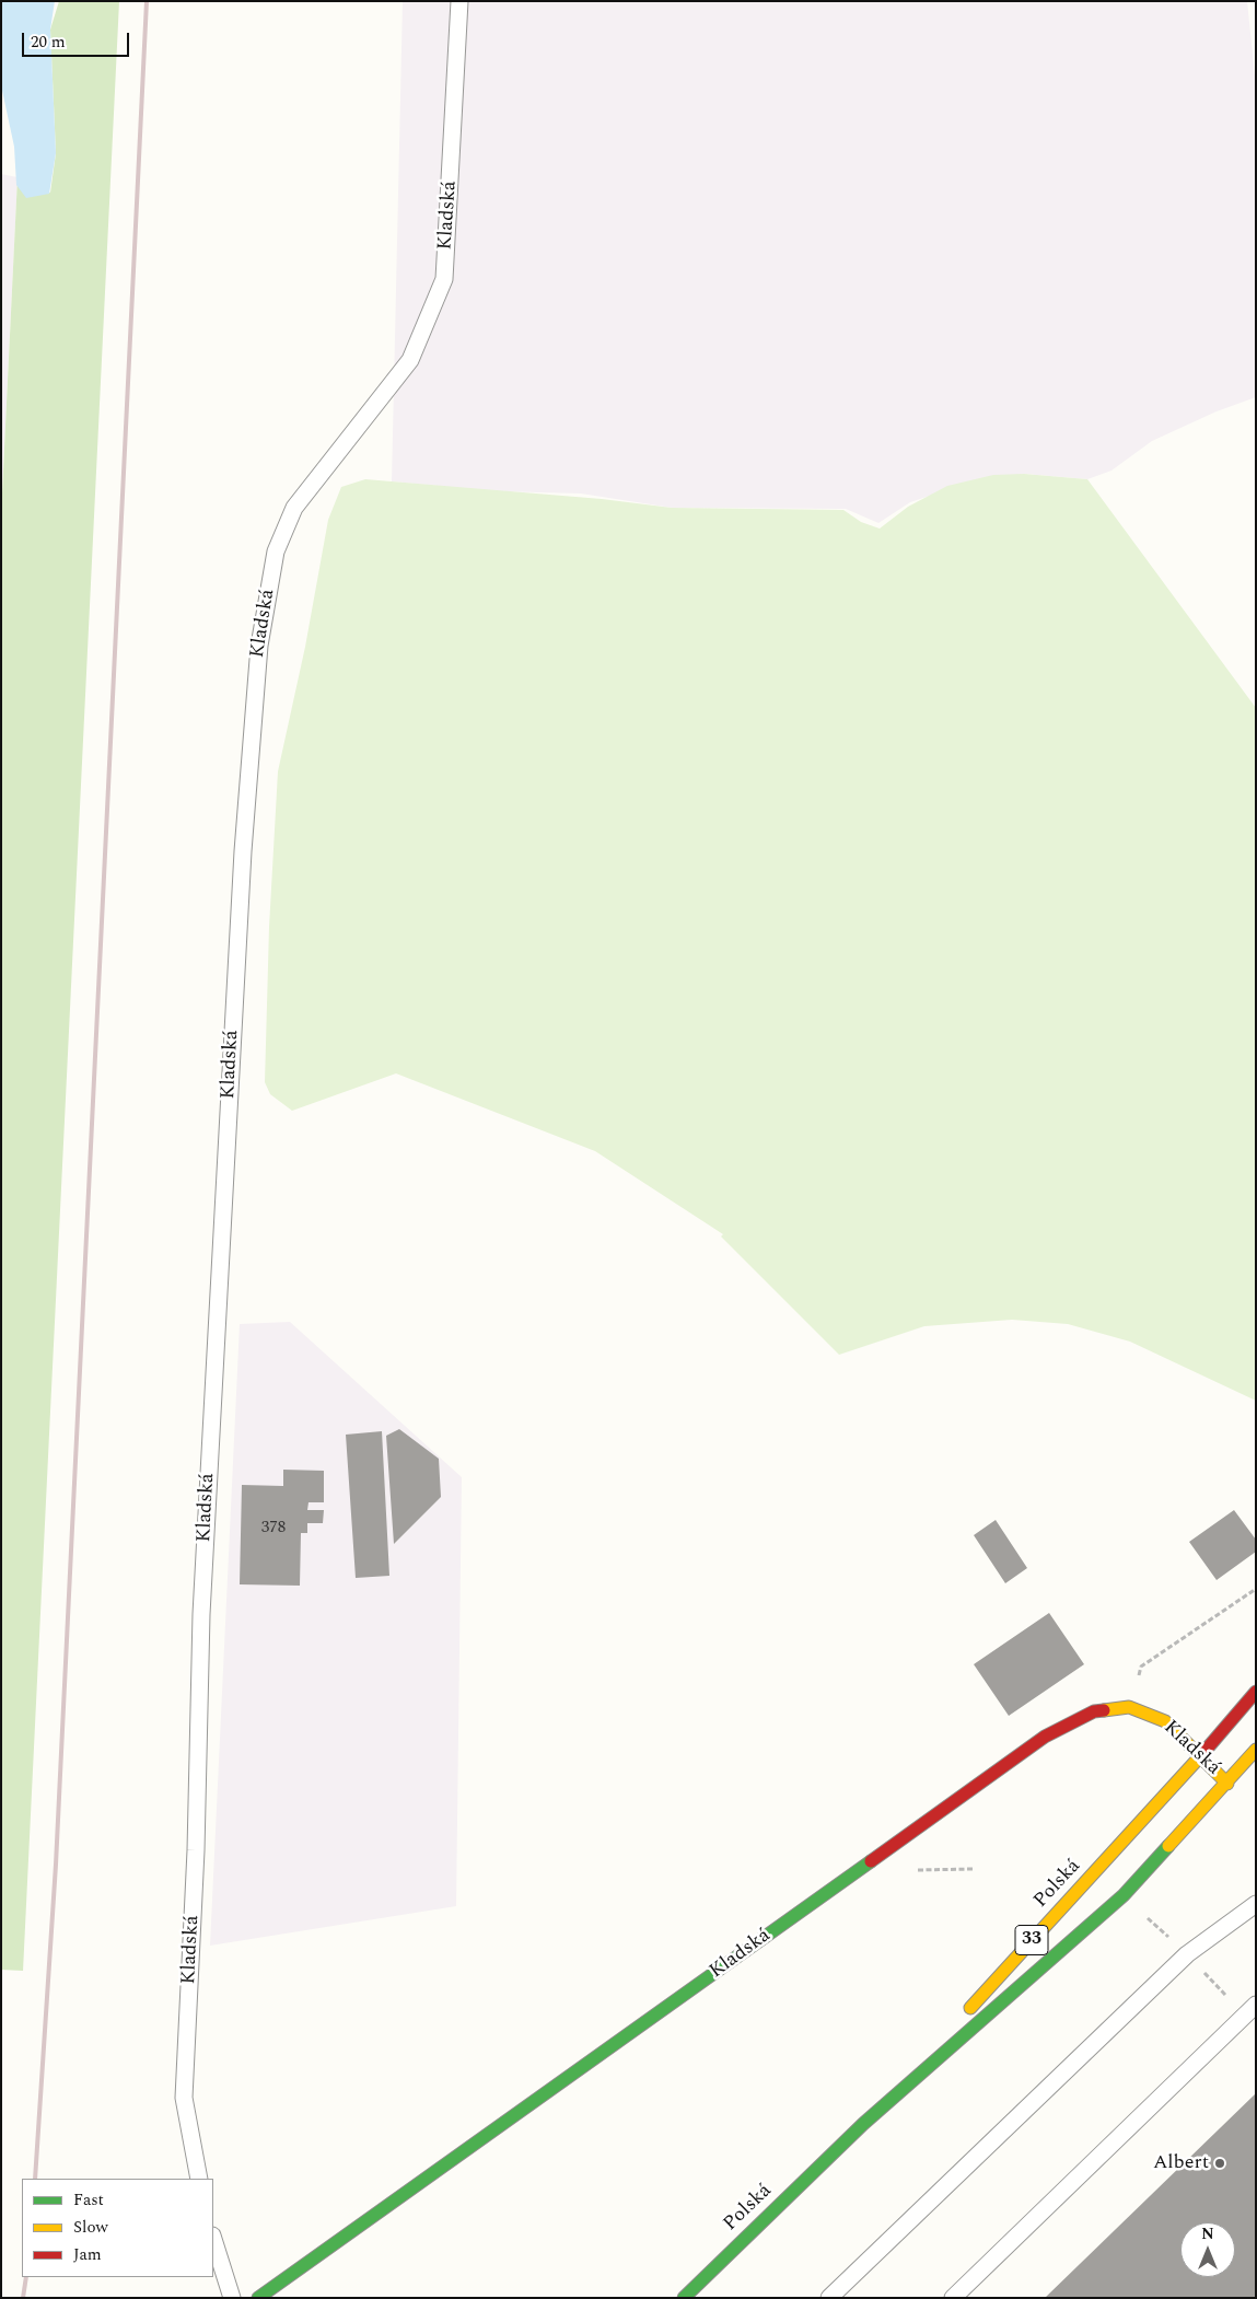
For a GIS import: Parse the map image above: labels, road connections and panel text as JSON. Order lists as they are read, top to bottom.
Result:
{
  "streets": {
    "main road": ["Kladská", "Polská", "33"]
  },
  "crossings": [
    ["Kladská", "Polská"]
  ],
  "places": ["Albert"],
  "house_numbers": ["378"],
  "legend": ["Fast", "Slow", "Jam"],
  "scale_bar": "20 m",
  "north": "top"
}
